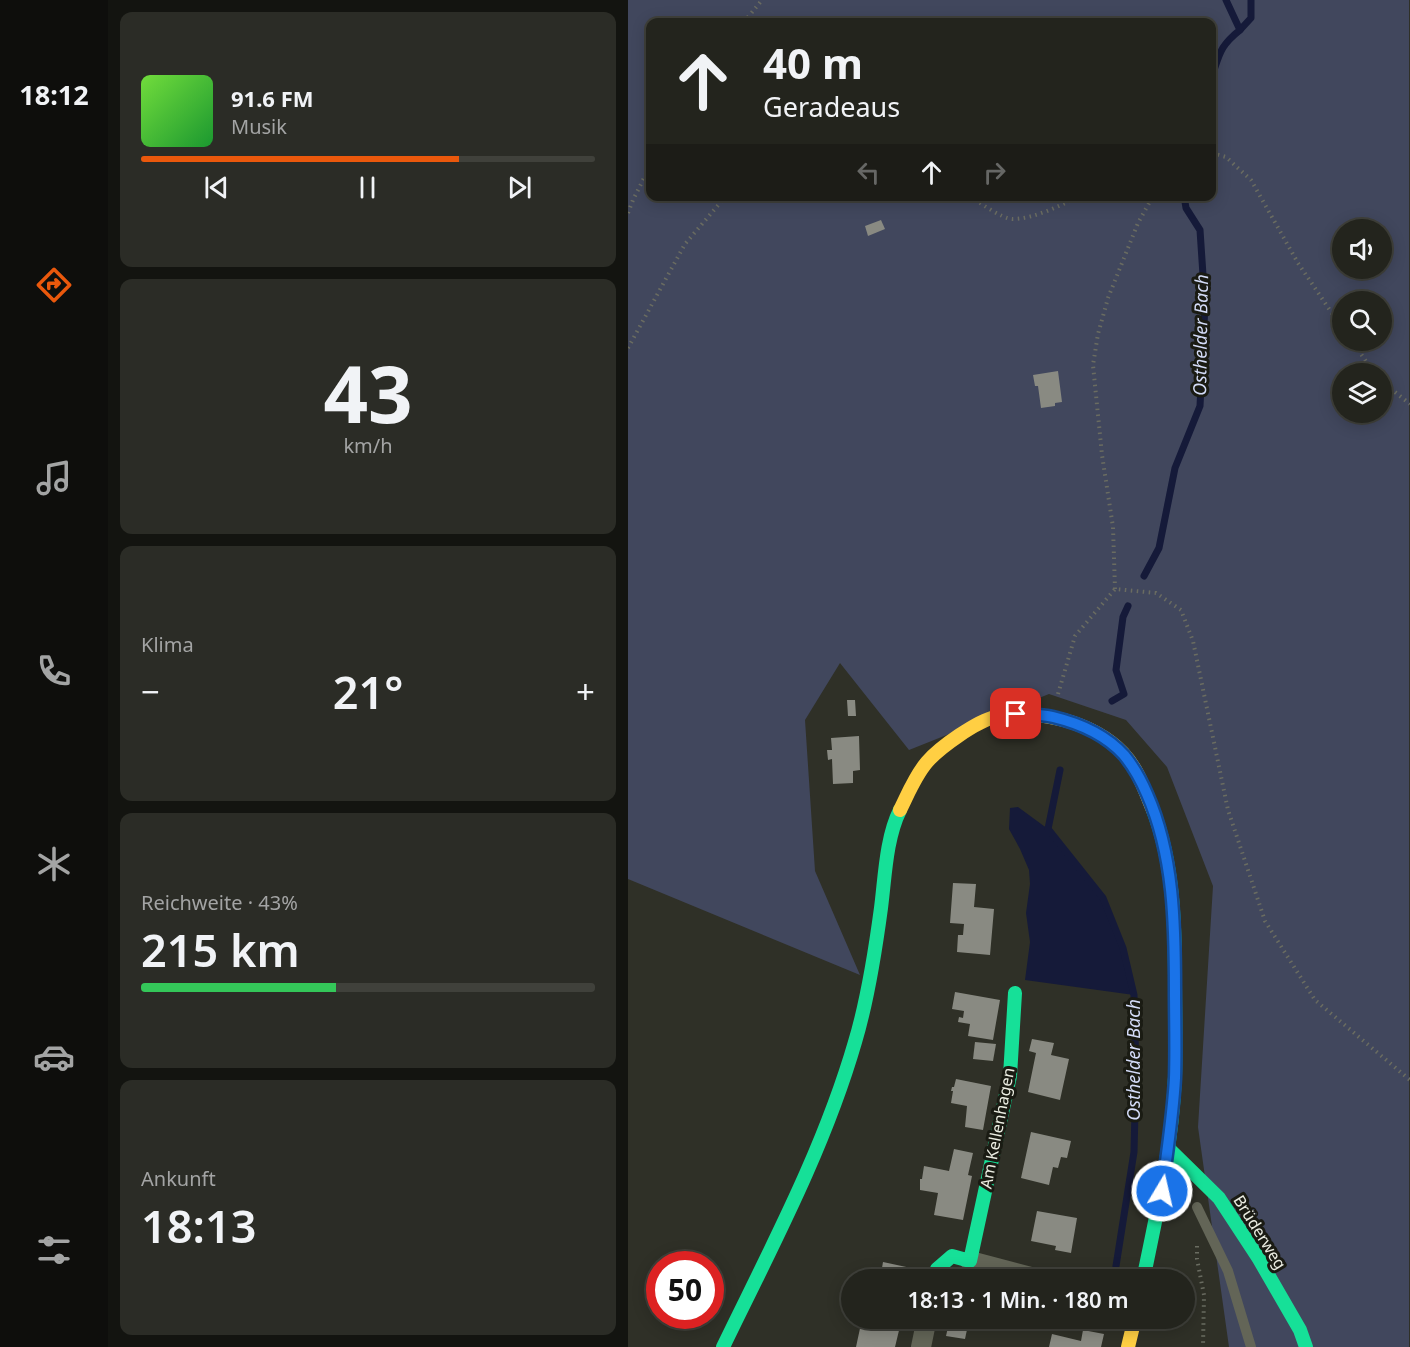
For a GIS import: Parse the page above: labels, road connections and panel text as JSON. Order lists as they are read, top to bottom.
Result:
{
  "streets": {
    "main road": ["Am Kellenhagen", "Brüderweg"]
  },
  "water": ["Osthelder Bach"],
  "page": {
    "tabs": "18:12",
    "turn": ["40 m", "Geradeaus"],
    "song": ["91.6 FM", "Musik"],
    "tile": [
      ["43", "km/h"],
      "Klima",
      ["Reichweite · 43%", "215 km"],
      ["Ankunft", "18:13"]
    ],
    "heat": ["−", "21°", "+"],
    "limit": "50",
    "trip": "18:13 · 1 Min. · 180 m"
  }
}
